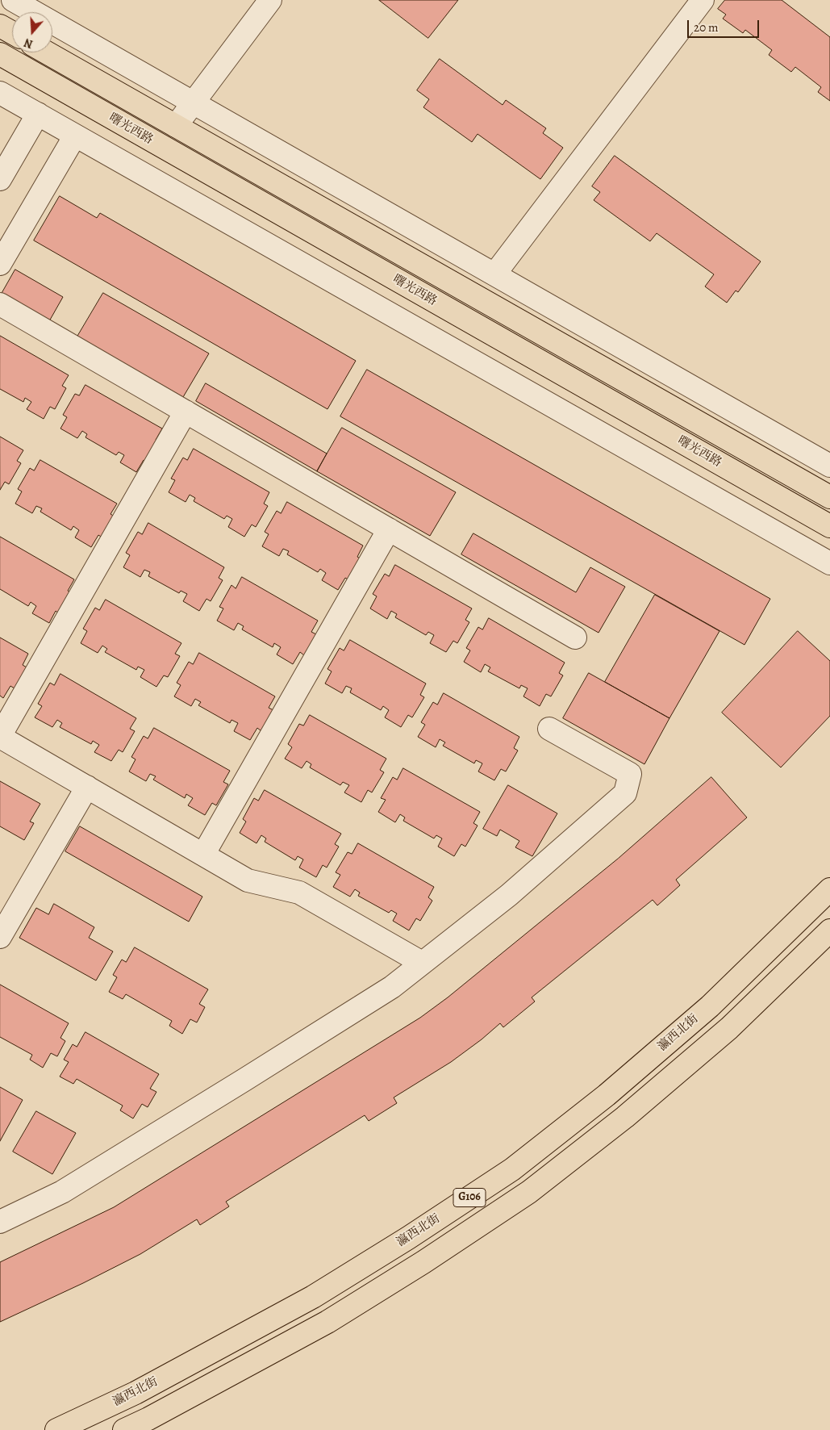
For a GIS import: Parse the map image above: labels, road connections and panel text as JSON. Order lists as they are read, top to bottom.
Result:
{
  "streets": {
    "main road": ["曙光西路", "瀛西北街", "G106"]
  },
  "scale_bar": "20 m",
  "north": "bottom"
}
